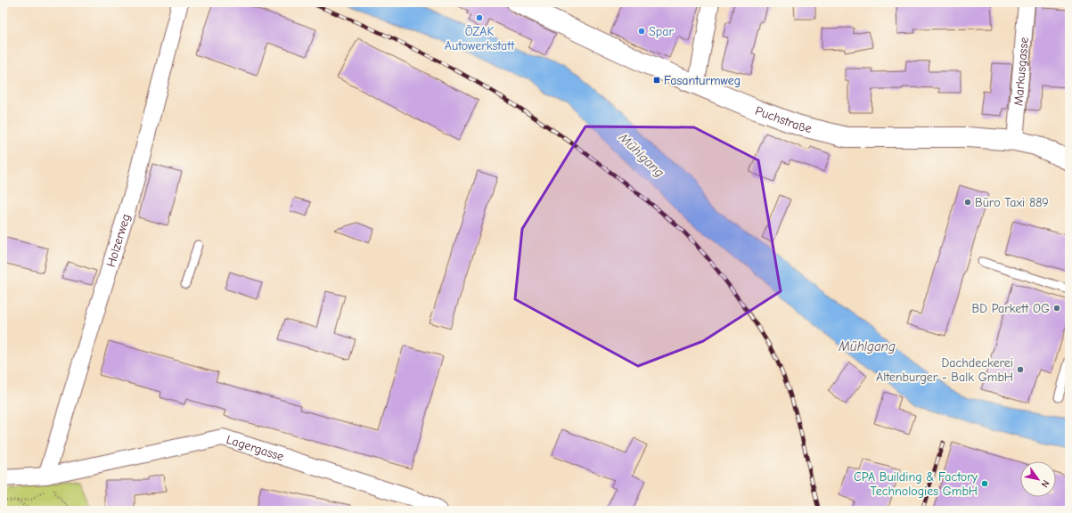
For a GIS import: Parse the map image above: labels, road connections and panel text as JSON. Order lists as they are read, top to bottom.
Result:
{
  "streets": {
    "main road": ["Puchstraße"],
    "street": ["Markusgasse", "Holzerweg", "Lagergasse"]
  },
  "crossings": [
    ["Markusgasse", "Puchstraße"],
    ["Holzerweg", "Lagergasse"]
  ],
  "water": ["Mühlgang"],
  "places": {
    "other": [
      "ÖZAK Autowerkstatt",
      "Spar",
      "Büro Taxi 889",
      "BD Parkett OG",
      "Dachdeckerei Altenburger - Balk GmbH",
      "CPA Building & Factory Technologies GmbH"
    ],
    "transit": ["Fasanturmweg"]
  },
  "north": "bottom right"
}
